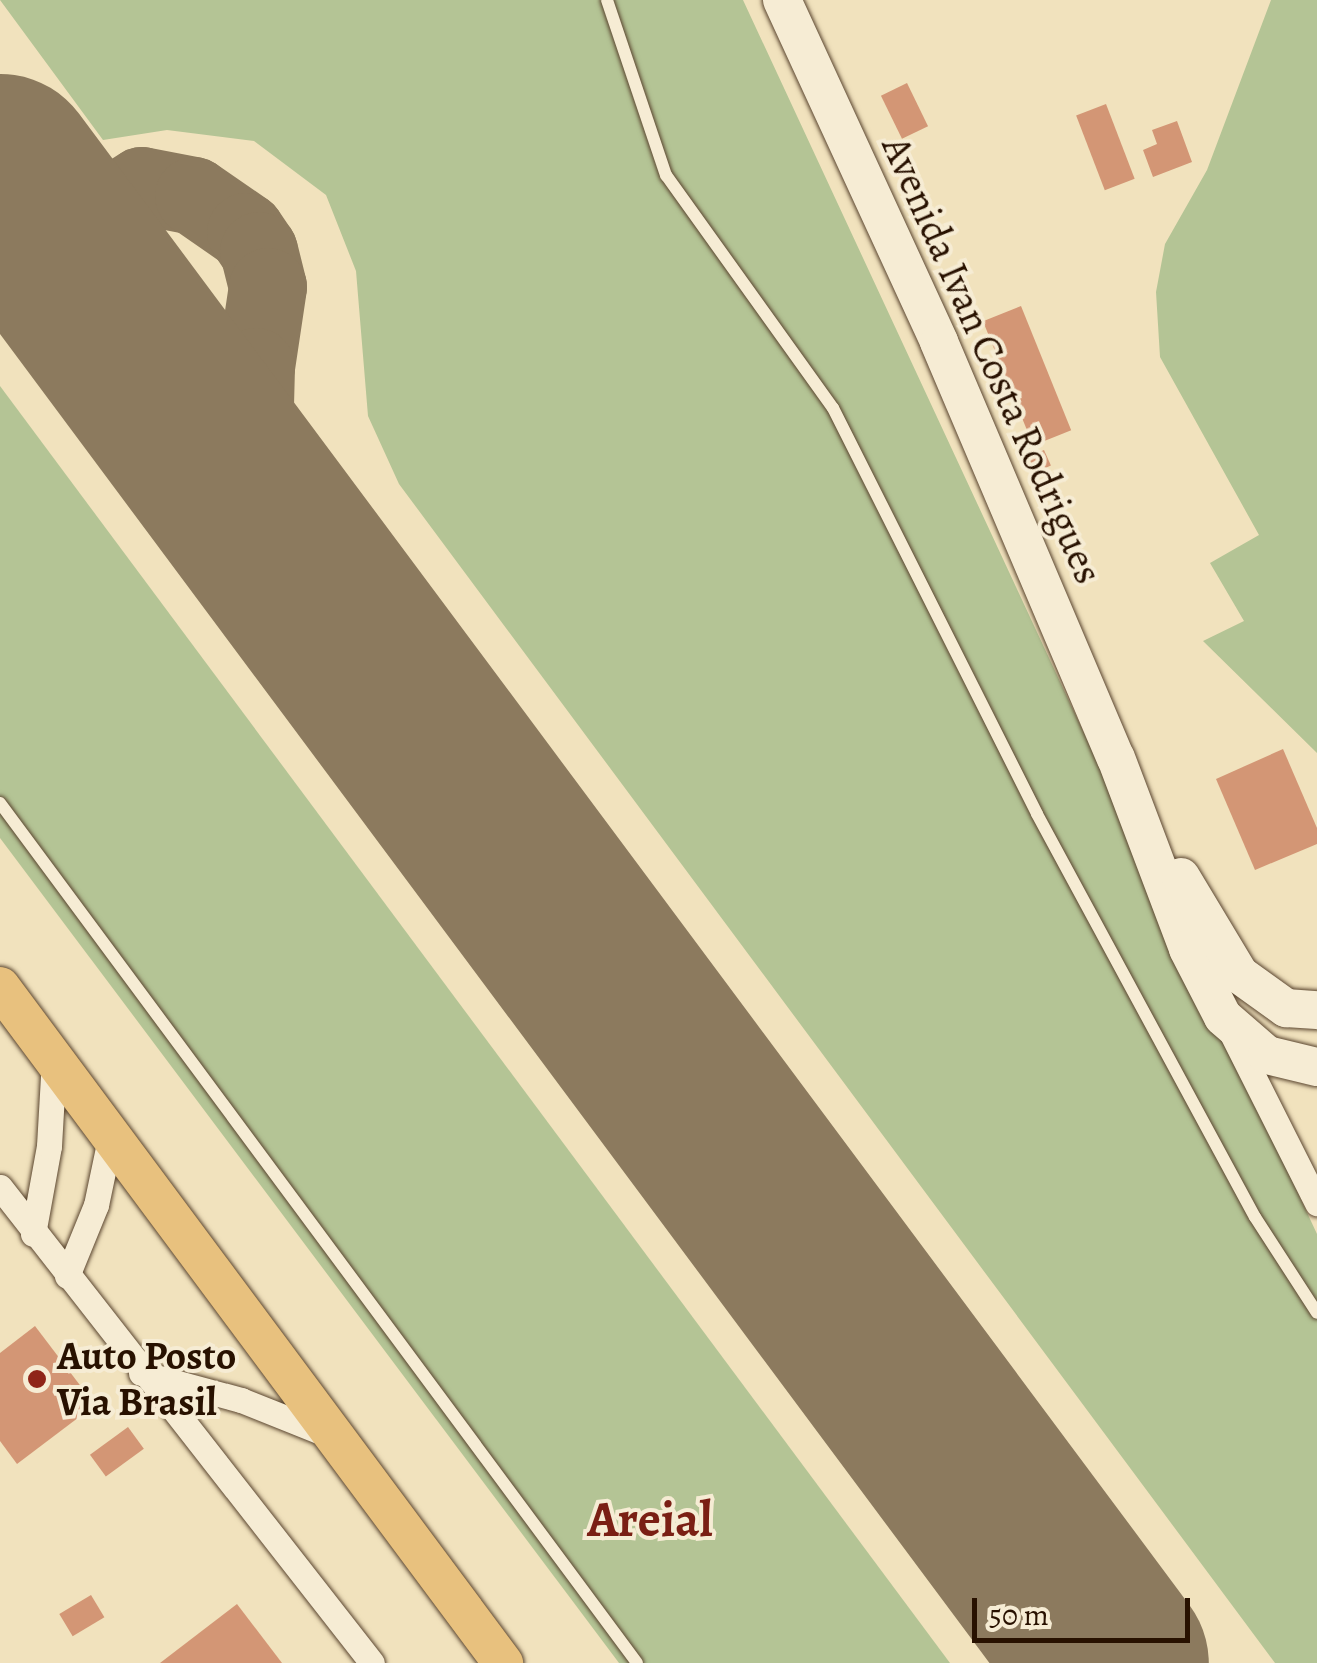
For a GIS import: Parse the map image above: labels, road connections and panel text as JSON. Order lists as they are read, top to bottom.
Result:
{
  "streets": {
    "main road": ["Avenida Ivan Costa Rodrigues"]
  },
  "districts": ["Areial"],
  "places": ["Auto Posto Via Brasil"],
  "scale_bar": "50 m"
}
